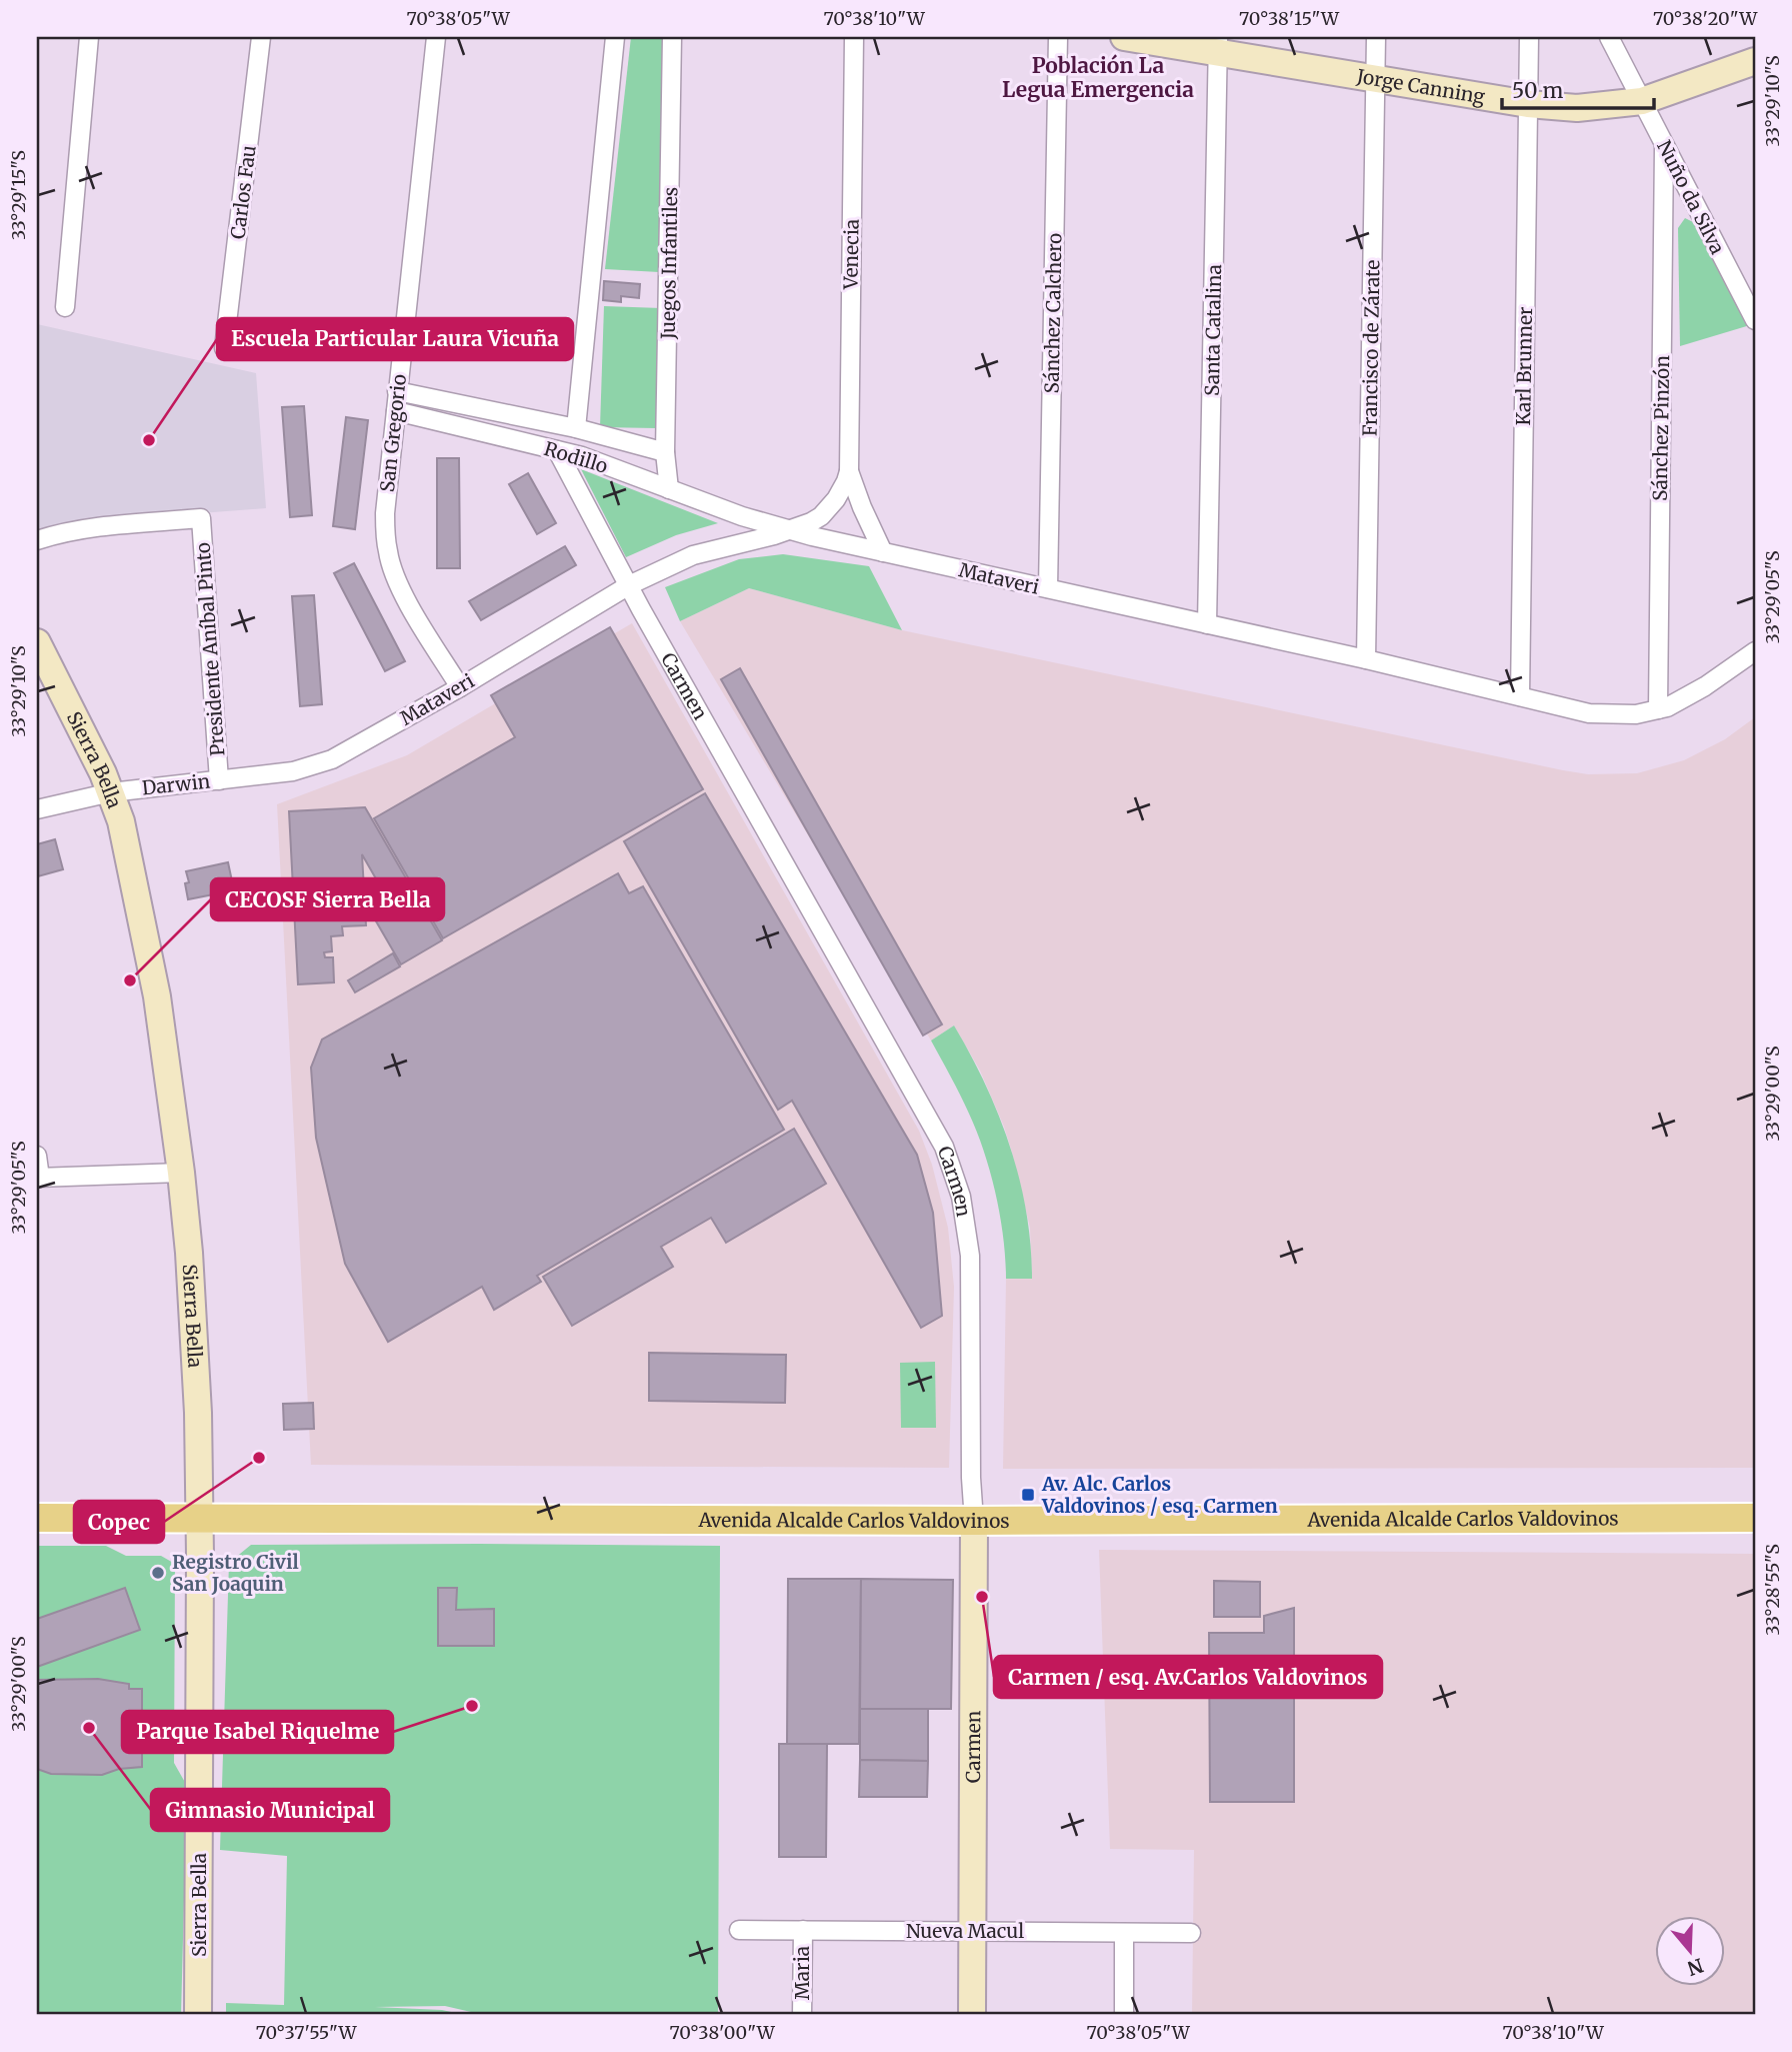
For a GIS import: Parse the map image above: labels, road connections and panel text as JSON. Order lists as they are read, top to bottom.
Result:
{
  "streets": {
    "main road": ["Avenida Alcalde Carlos Valdovinos"],
    "street": [
      "Jorge Canning",
      "Carlos Fau",
      "Nuño da Silva",
      "Venecia",
      "Juegos Infantiles",
      "Sánchez Calchero",
      "Santa Catalina",
      "Francisco de Zárate",
      "Karl Brunner",
      "Sánchez Pinzón",
      "San Gregorio",
      "Rodillo",
      "Mataveri",
      "Presidente Aníbal Pinto",
      "Carmen",
      "Sierra Bella",
      "Darwin",
      "Nueva Macul",
      "Maria"
    ]
  },
  "crossings": [
    ["Jorge Canning", "Nuño da Silva"],
    ["Jorge Canning", "Santa Catalina"],
    ["Jorge Canning", "Francisco de Zárate"],
    ["Jorge Canning", "Karl Brunner"],
    ["Nuño da Silva", "Sánchez Pinzón"],
    ["Venecia", "Rodillo"],
    ["Venecia", "Mataveri"],
    ["Juegos Infantiles", "Rodillo"],
    ["Sánchez Calchero", "Mataveri"],
    ["Santa Catalina", "Mataveri"],
    ["Francisco de Zárate", "Mataveri"],
    ["Karl Brunner", "Mataveri"],
    ["Sánchez Pinzón", "Mataveri"],
    ["San Gregorio", "Rodillo"],
    ["San Gregorio", "Mataveri"],
    ["Rodillo", "Mataveri"],
    ["Rodillo", "Carmen"],
    ["Mataveri", "Carmen"],
    ["Mataveri", "Darwin"],
    ["Presidente Aníbal Pinto", "Darwin"],
    ["Carmen", "Avenida Alcalde Carlos Valdovinos"],
    ["Carmen", "Nueva Macul"],
    ["Sierra Bella", "Darwin"],
    ["Sierra Bella", "Avenida Alcalde Carlos Valdovinos"],
    ["Nueva Macul", "Maria"]
  ],
  "districts": ["Población La Legua Emergencia"],
  "places": {
    "other": [
      "Escuela Particular Laura Vicuña",
      "CECOSF Sierra Bella",
      "Copec",
      "Registro Civil San Joaquin",
      "Carmen / esq. Av.Carlos Valdovinos",
      "Parque Isabel Riquelme",
      "Gimnasio Municipal"
    ],
    "transit": ["Av. Alc. Carlos Valdovinos / esq. Carmen"]
  },
  "scale_bar": "50 m",
  "north": "bottom",
  "coordinates": [
    "70°38'05\"W",
    "70°38'10\"W",
    "70°38'15\"W",
    "70°38'20\"W",
    "33°29'10\"S",
    "33°29'15\"S",
    "33°29'05\"S",
    "33°29'00\"S",
    "33°28'55\"S",
    "70°37'55\"W",
    "70°38'00\"W"
  ]
}
